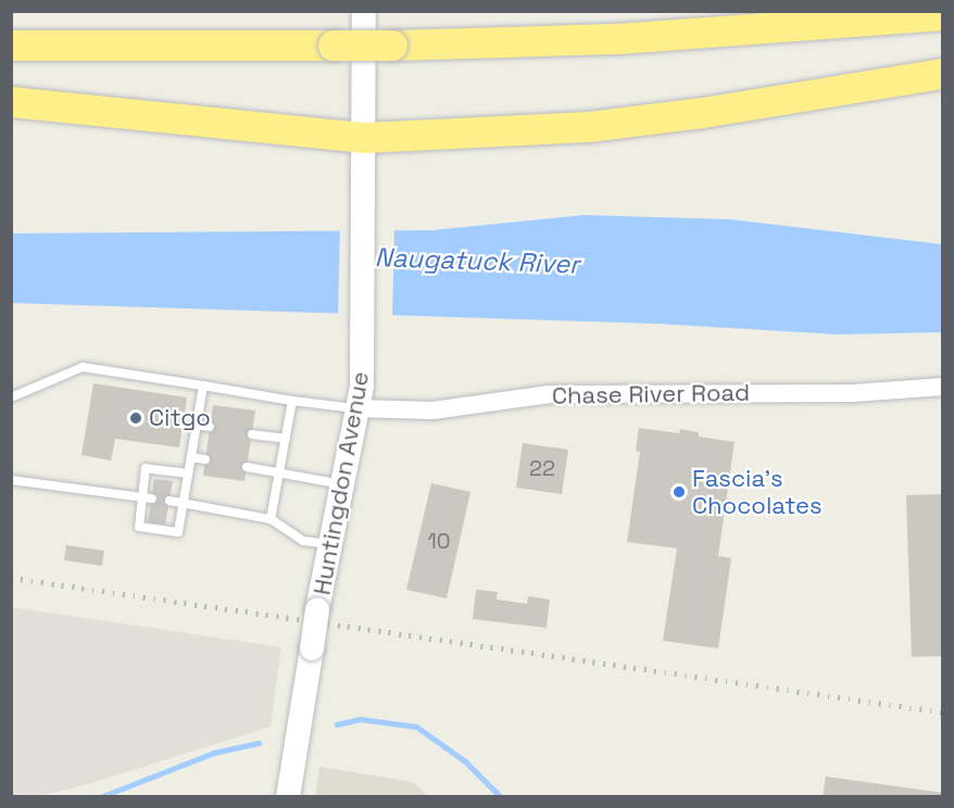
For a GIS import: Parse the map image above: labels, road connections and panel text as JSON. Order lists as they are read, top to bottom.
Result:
{
  "streets": {
    "main road": ["Huntingdon Avenue"],
    "street": ["Chase River Road"]
  },
  "crossings": [
    ["Chase River Road", "Huntingdon Avenue"]
  ],
  "water": ["Naugatuck River"],
  "places": ["Citgo", "Fascia's Chocolates"],
  "house_numbers": ["22", "10"]
}
